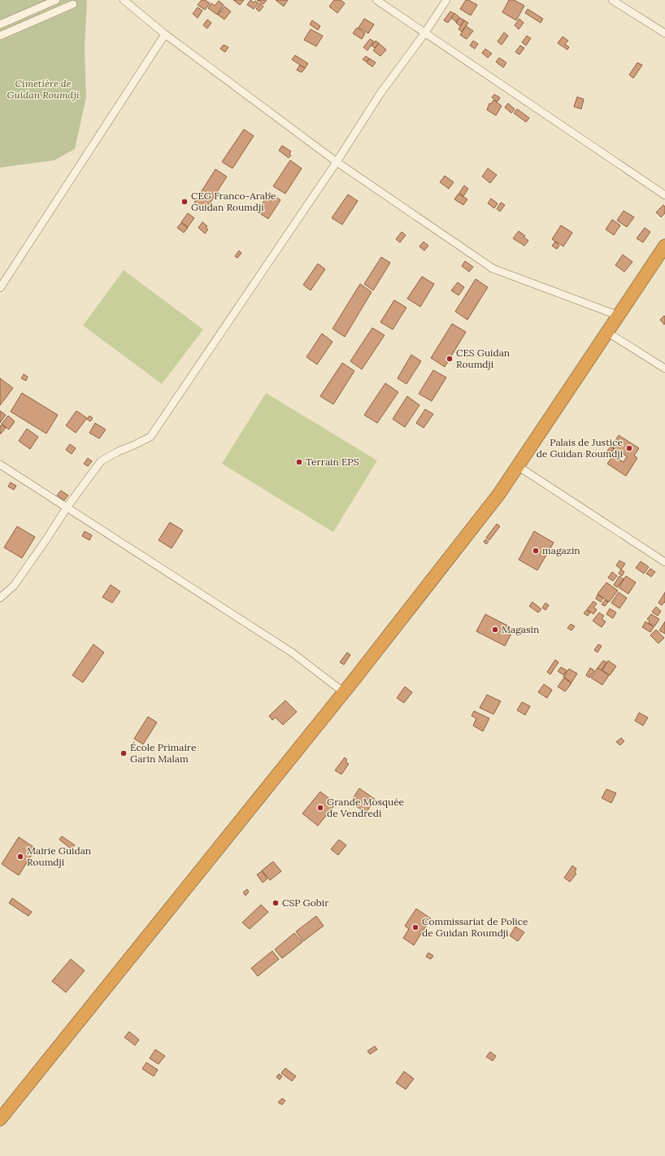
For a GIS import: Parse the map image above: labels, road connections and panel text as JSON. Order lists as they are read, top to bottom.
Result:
{
  "parks": ["Cimetière de Guidan Roumdji"],
  "places": [
    "CEG Franco-Arabe Guidan Roumdji",
    "CES Guidan Roumdji",
    "Palais de Justice de Guidan Roumdji",
    "Terrain EPS",
    "magazin",
    "Magasin",
    "École Primaire Garin Malam",
    "Grande Mosquée de Vendredi",
    "Mairie Guidan Roumdji",
    "CSP Gobir",
    "Commissariat de Police de Guidan Roumdji"
  ]
}
